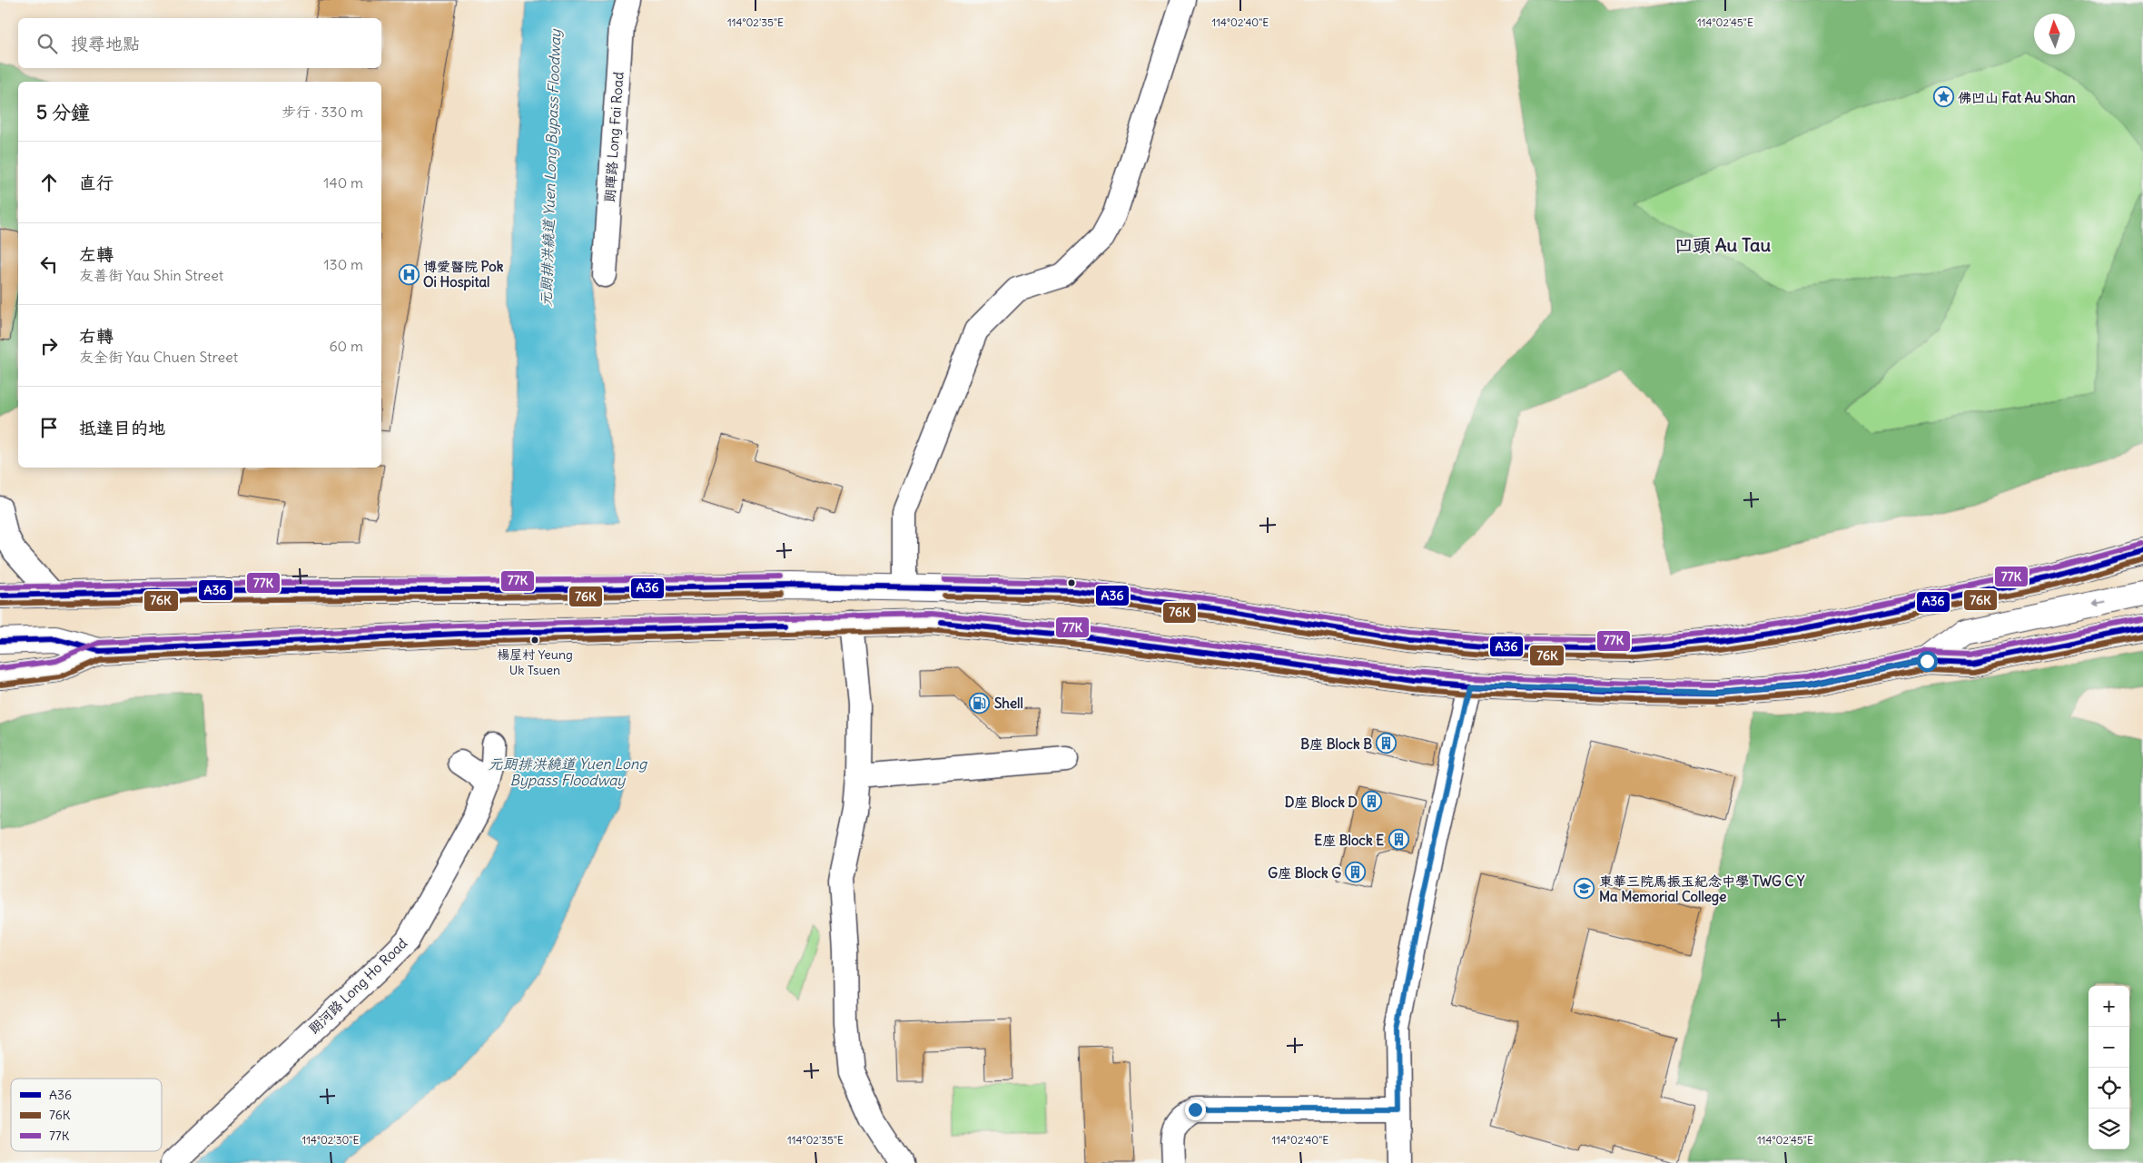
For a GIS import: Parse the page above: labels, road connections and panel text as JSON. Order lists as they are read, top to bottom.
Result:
{
  "streets": {
    "street": ["朗暉路 Long Fai Road", "朗河路 Long Ho Road"]
  },
  "districts": ["凹頭 Au Tau"],
  "water": ["元朗排洪繞道 Yuen Long Bypass Floodway"],
  "places": {
    "place": ["佛凹山 Fat Au Shan"],
    "hospital": ["博愛醫院 Pok Oi Hospital"],
    "other": ["楊屋村 Yeung Uk Tsuen"],
    "fuel station": ["Shell"],
    "building": [
      "B座 Block B",
      "D座 Block D",
      "E座 Block E",
      "G座 Block G"
    ],
    "school or university": ["東華三院馬振玉紀念中學 TWG C Y Ma Memorial College"]
  },
  "lines": ["transit line 77K", "transit line A36", "transit line 76K"],
  "legend": ["A36", "76K", "77K"],
  "north": "top",
  "page": {
    "search": "搜尋地點",
    "heading": ["5 分鐘", "步行 · 330 m"],
    "list": [
      ["直行", "140 m"],
      ["左轉", "友善街 Yau Shin Street", "130 m"],
      ["右轉", "友全街 Yau Chuen Street", "60 m"],
      "抵達目的地"
    ],
    "map_buttons": ["+", "−"]
  },
  "coordinates": [
    "114°02'35\"E",
    "114°02'40\"E",
    "114°02'45\"E",
    "114°02'30\"E"
  ]
}
